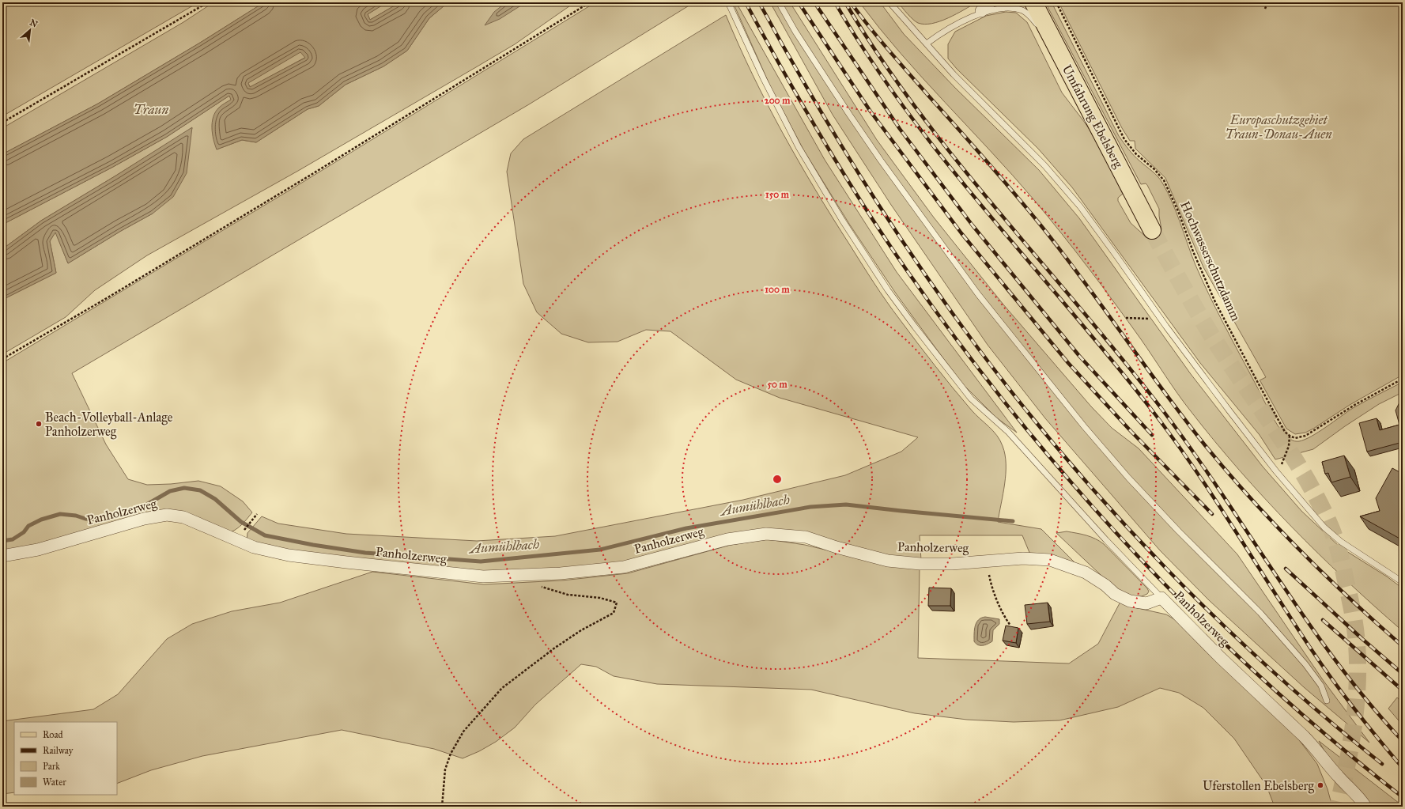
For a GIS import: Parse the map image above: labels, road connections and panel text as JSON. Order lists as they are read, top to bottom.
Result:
{
  "streets": {
    "main road": ["Umfahrung Ebelsberg"],
    "street": ["Panholzerweg"],
    "path": ["Hochwasserschutzdamm"]
  },
  "water": ["Traun", "Aumühlbach"],
  "parks": ["Europaschutzgebiet Traun-Donau-Auen"],
  "places": ["Beach-Volleyball-Anlage Panholzerweg", "Uferstollen Ebelsberg"],
  "legend": [
    "Road",
    "Railway",
    "Park",
    "Water"
  ],
  "north": "top right",
  "rings": [
    "200 m",
    "150 m",
    "100 m",
    "50 m"
  ]
}
